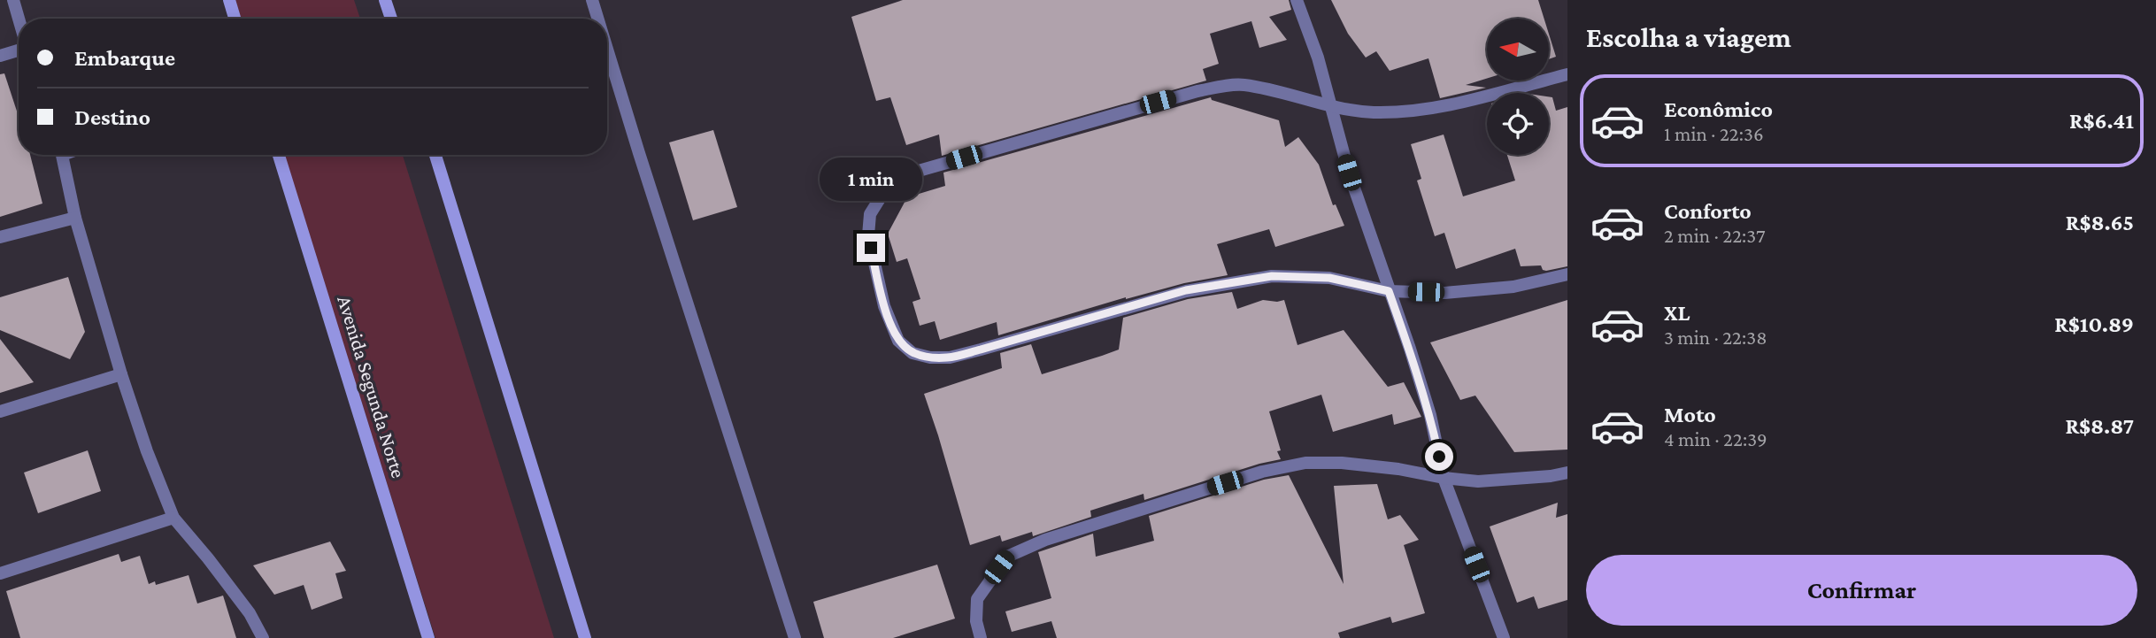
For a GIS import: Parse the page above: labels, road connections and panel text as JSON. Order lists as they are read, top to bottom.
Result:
{
  "streets": {
    "street": ["Avenida Segunda Norte"]
  },
  "north": "left",
  "page": {
    "heading": "Escolha a viagem",
    "banner": ["Embarque", "Destino"],
    "list": [
      {
        "name": "Econômico",
        "note": "1 min · 22:36",
        "value": "R$6.41"
      },
      {
        "name": "Conforto",
        "note": "2 min · 22:37",
        "value": "R$8.65"
      },
      {
        "name": "XL",
        "note": "3 min · 22:38",
        "value": "R$10.89"
      },
      {
        "name": "Moto",
        "note": "4 min · 22:39",
        "value": "R$8.87"
      }
    ],
    "bubble": "1 min",
    "buttons": "Confirmar"
  }
}
